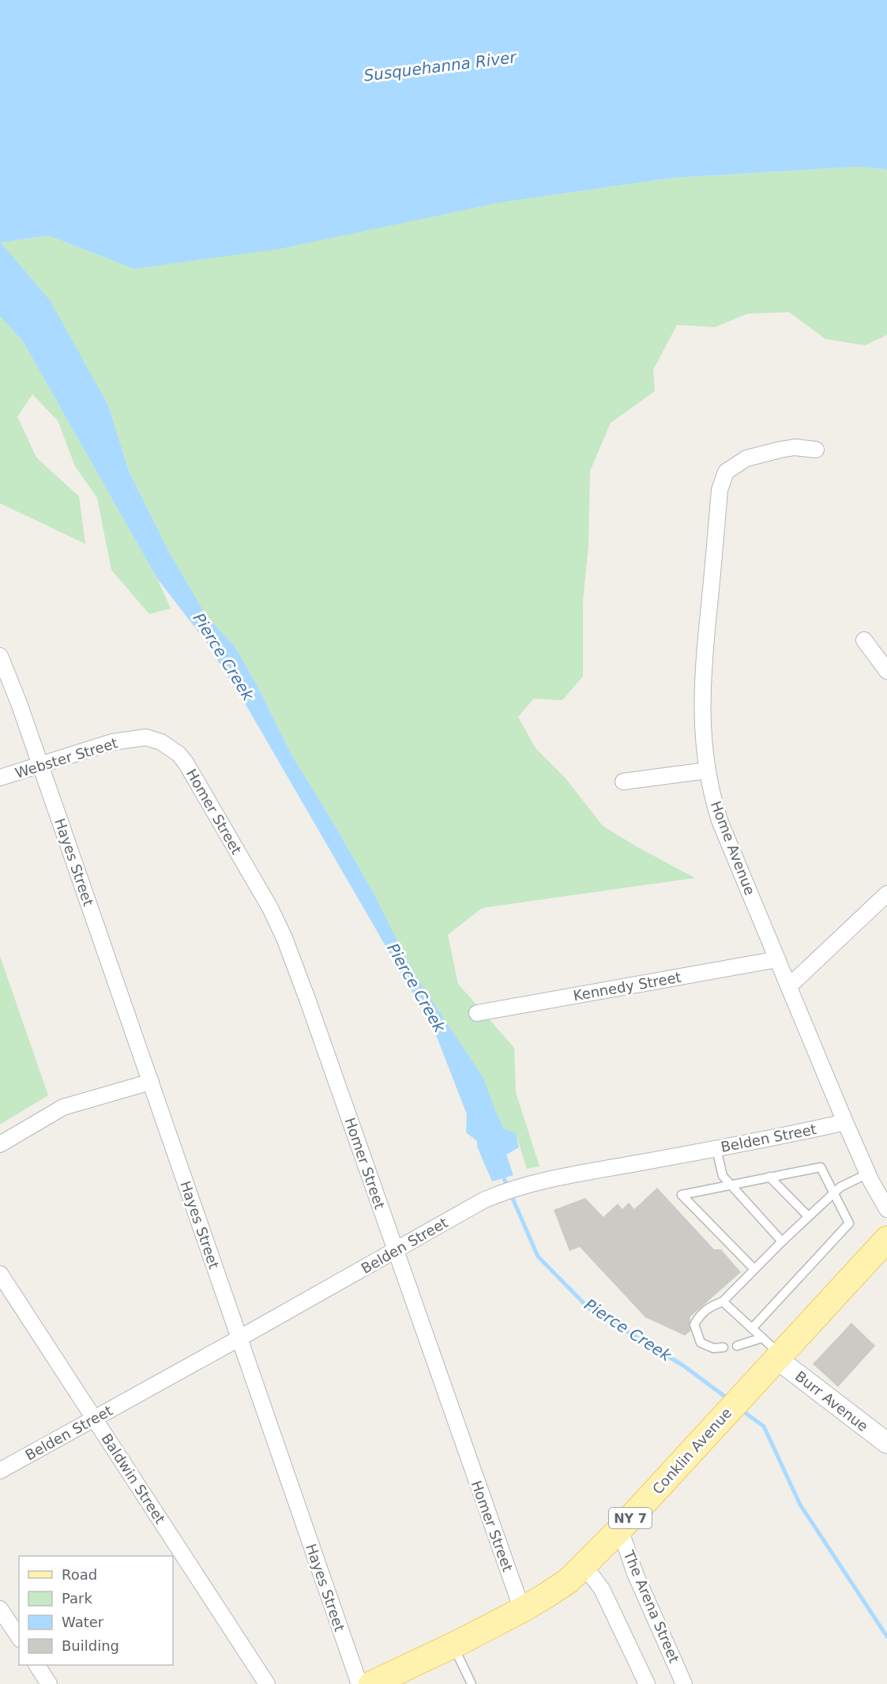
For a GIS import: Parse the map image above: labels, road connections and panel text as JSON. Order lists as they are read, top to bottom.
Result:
{
  "streets": {
    "main road": ["Conklin Avenue", "NY 7"],
    "street": [
      "Webster Street",
      "Homer Street",
      "Home Avenue",
      "Hayes Street",
      "Kennedy Street",
      "Belden Street",
      "Burr Avenue",
      "Baldwin Street",
      "The Arena Street"
    ]
  },
  "crossings": [
    ["Webster Street", "Homer Street"],
    ["Webster Street", "Hayes Street"],
    ["Homer Street", "Belden Street"],
    ["Homer Street", "Conklin Avenue"],
    ["Home Avenue", "Kennedy Street"],
    ["Home Avenue", "Belden Street"],
    ["Hayes Street", "Belden Street"],
    ["Belden Street", "Baldwin Street"],
    ["Burr Avenue", "Conklin Avenue"],
    ["Conklin Avenue", "The Arena Street"]
  ],
  "water": ["Susquehanna River", "Pierce Creek"],
  "legend": [
    "Road",
    "Park",
    "Water",
    "Building"
  ]
}
